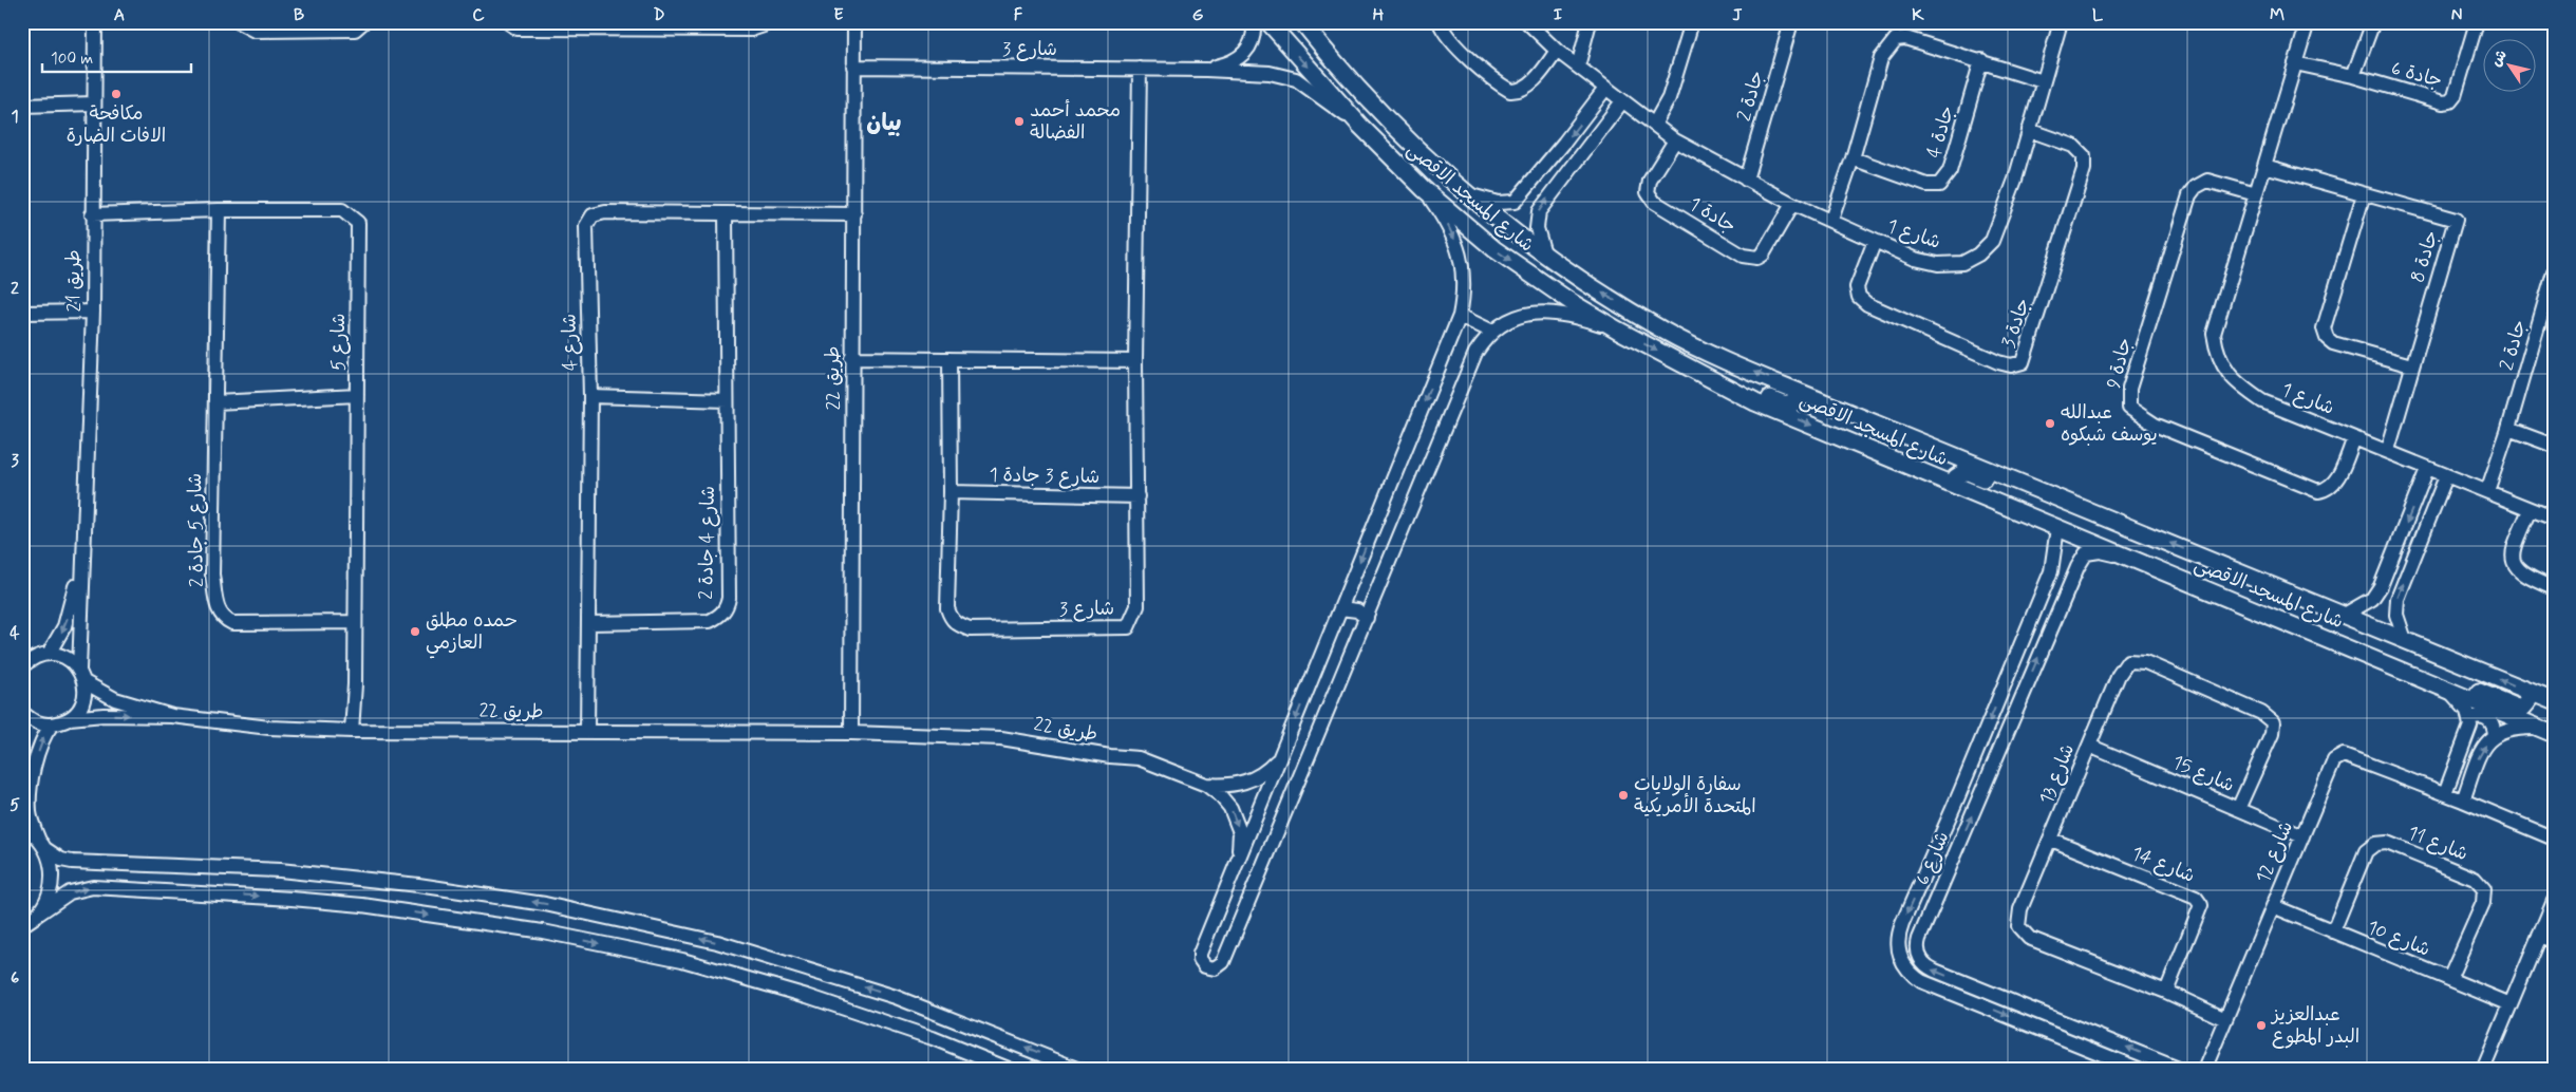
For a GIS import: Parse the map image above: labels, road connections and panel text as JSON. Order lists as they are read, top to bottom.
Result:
{
  "streets": {
    "main road": ["شارع المسجد الاقصى"],
    "street": [
      "شارع 3",
      "جادة 6",
      "جادة 2",
      "جادة 4",
      "جادة 1",
      "شارع 1",
      "جادة 8",
      "طريق 21",
      "جادة 3",
      "شارع 5",
      "شارع 4",
      "جادة 9",
      "طريق 22",
      "شارع 3 جادة 1",
      "شارع 5 جادة 2",
      "شارع 4 جادة 2",
      "شارع 13",
      "شارع 15",
      "شارع 11",
      "شارع 12",
      "شارع 6",
      "شارع 14",
      "شارع 10"
    ]
  },
  "crossings": [
    ["شارع 3", "شارع المسجد الاقصى"],
    ["شارع 3", "طريق 22"],
    ["شارع 3", "شارع 3 جادة 1"],
    ["جادة 6", "شارع 1"],
    ["جادة 2", "شارع 1"],
    ["شارع المسجد الاقصى", "شارع 6"],
    ["جادة 1", "شارع 1"],
    ["شارع 1", "جادة 8"],
    ["شارع 1", "جادة 3"],
    ["شارع 1", "جادة 9"],
    ["طريق 21", "شارع 5"],
    ["شارع 5", "طريق 22"],
    ["شارع 5", "شارع 5 جادة 2"],
    ["شارع 4", "طريق 22"],
    ["شارع 4", "شارع 4 جادة 2"],
    ["شارع 13", "شارع 15"],
    ["شارع 13", "شارع 12"],
    ["شارع 13", "شارع 14"],
    ["شارع 15", "شارع 12"],
    ["شارع 11", "شارع 10"],
    ["شارع 12", "شارع 10"]
  ],
  "districts": ["بيان"],
  "places": [
    "مكافحة الافات الضارة",
    "محمد أحمد الفضالة",
    "عبدالله يوسف شبكوه",
    "حمده مطلق العازمي",
    "سفارة الولايات المتحدة الأمريكية",
    "عبدالعزيز البدر المطوع"
  ],
  "scale_bar": "100 m",
  "north": "top left",
  "grid": {
    "columns": [
      "A",
      "B",
      "C",
      "D",
      "E",
      "F",
      "G",
      "H",
      "I",
      "J",
      "K",
      "L",
      "M",
      "N"
    ],
    "rows": [
      "1",
      "2",
      "3",
      "4",
      "5",
      "6"
    ]
  }
}
